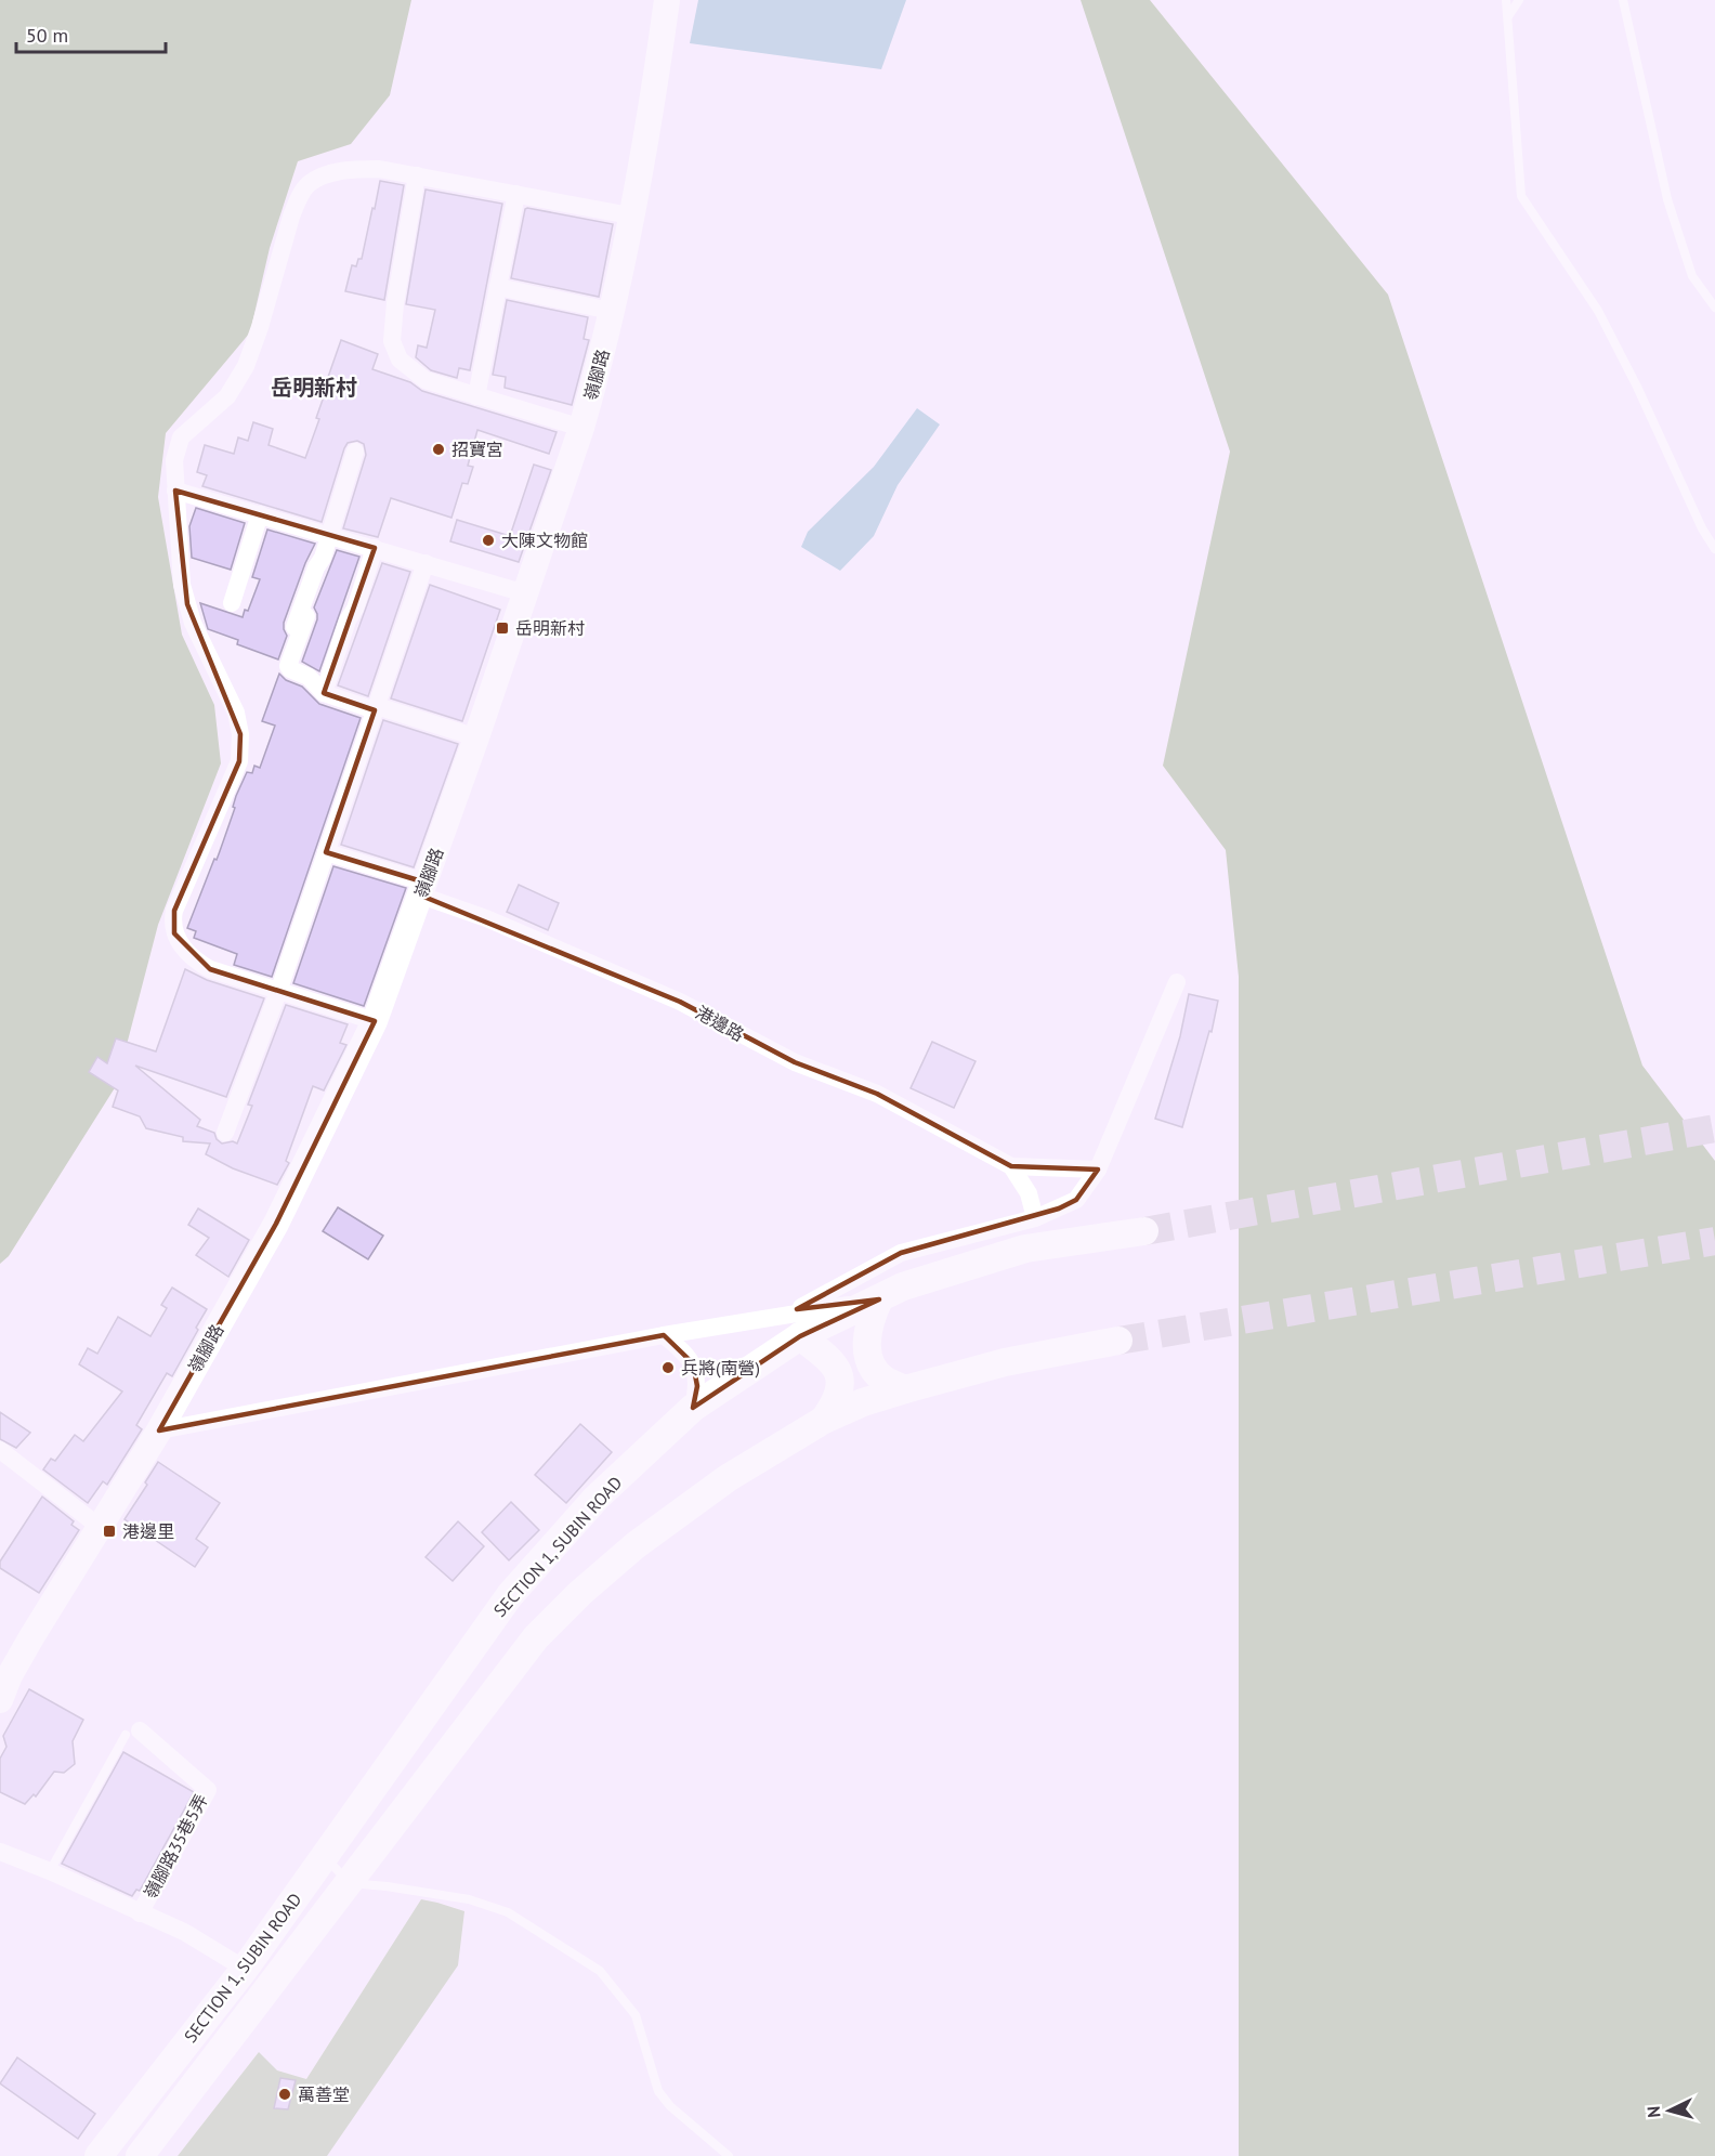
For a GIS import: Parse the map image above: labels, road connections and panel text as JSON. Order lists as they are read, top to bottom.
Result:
{
  "streets": {
    "main road": ["SECTION 1, SUBIN ROAD"],
    "street": ["嶺腳路", "港邊路", "嶺腳路35巷5弄"]
  },
  "crossings": [
    ["嶺腳路", "港邊路"]
  ],
  "districts": ["岳明新村"],
  "places": {
    "other": [
      "招寶宮",
      "大陳文物館",
      "兵將(南營)",
      "萬善堂"
    ],
    "transit": ["岳明新村", "港邊里"]
  },
  "scale_bar": "50 m",
  "north": "left"
}
